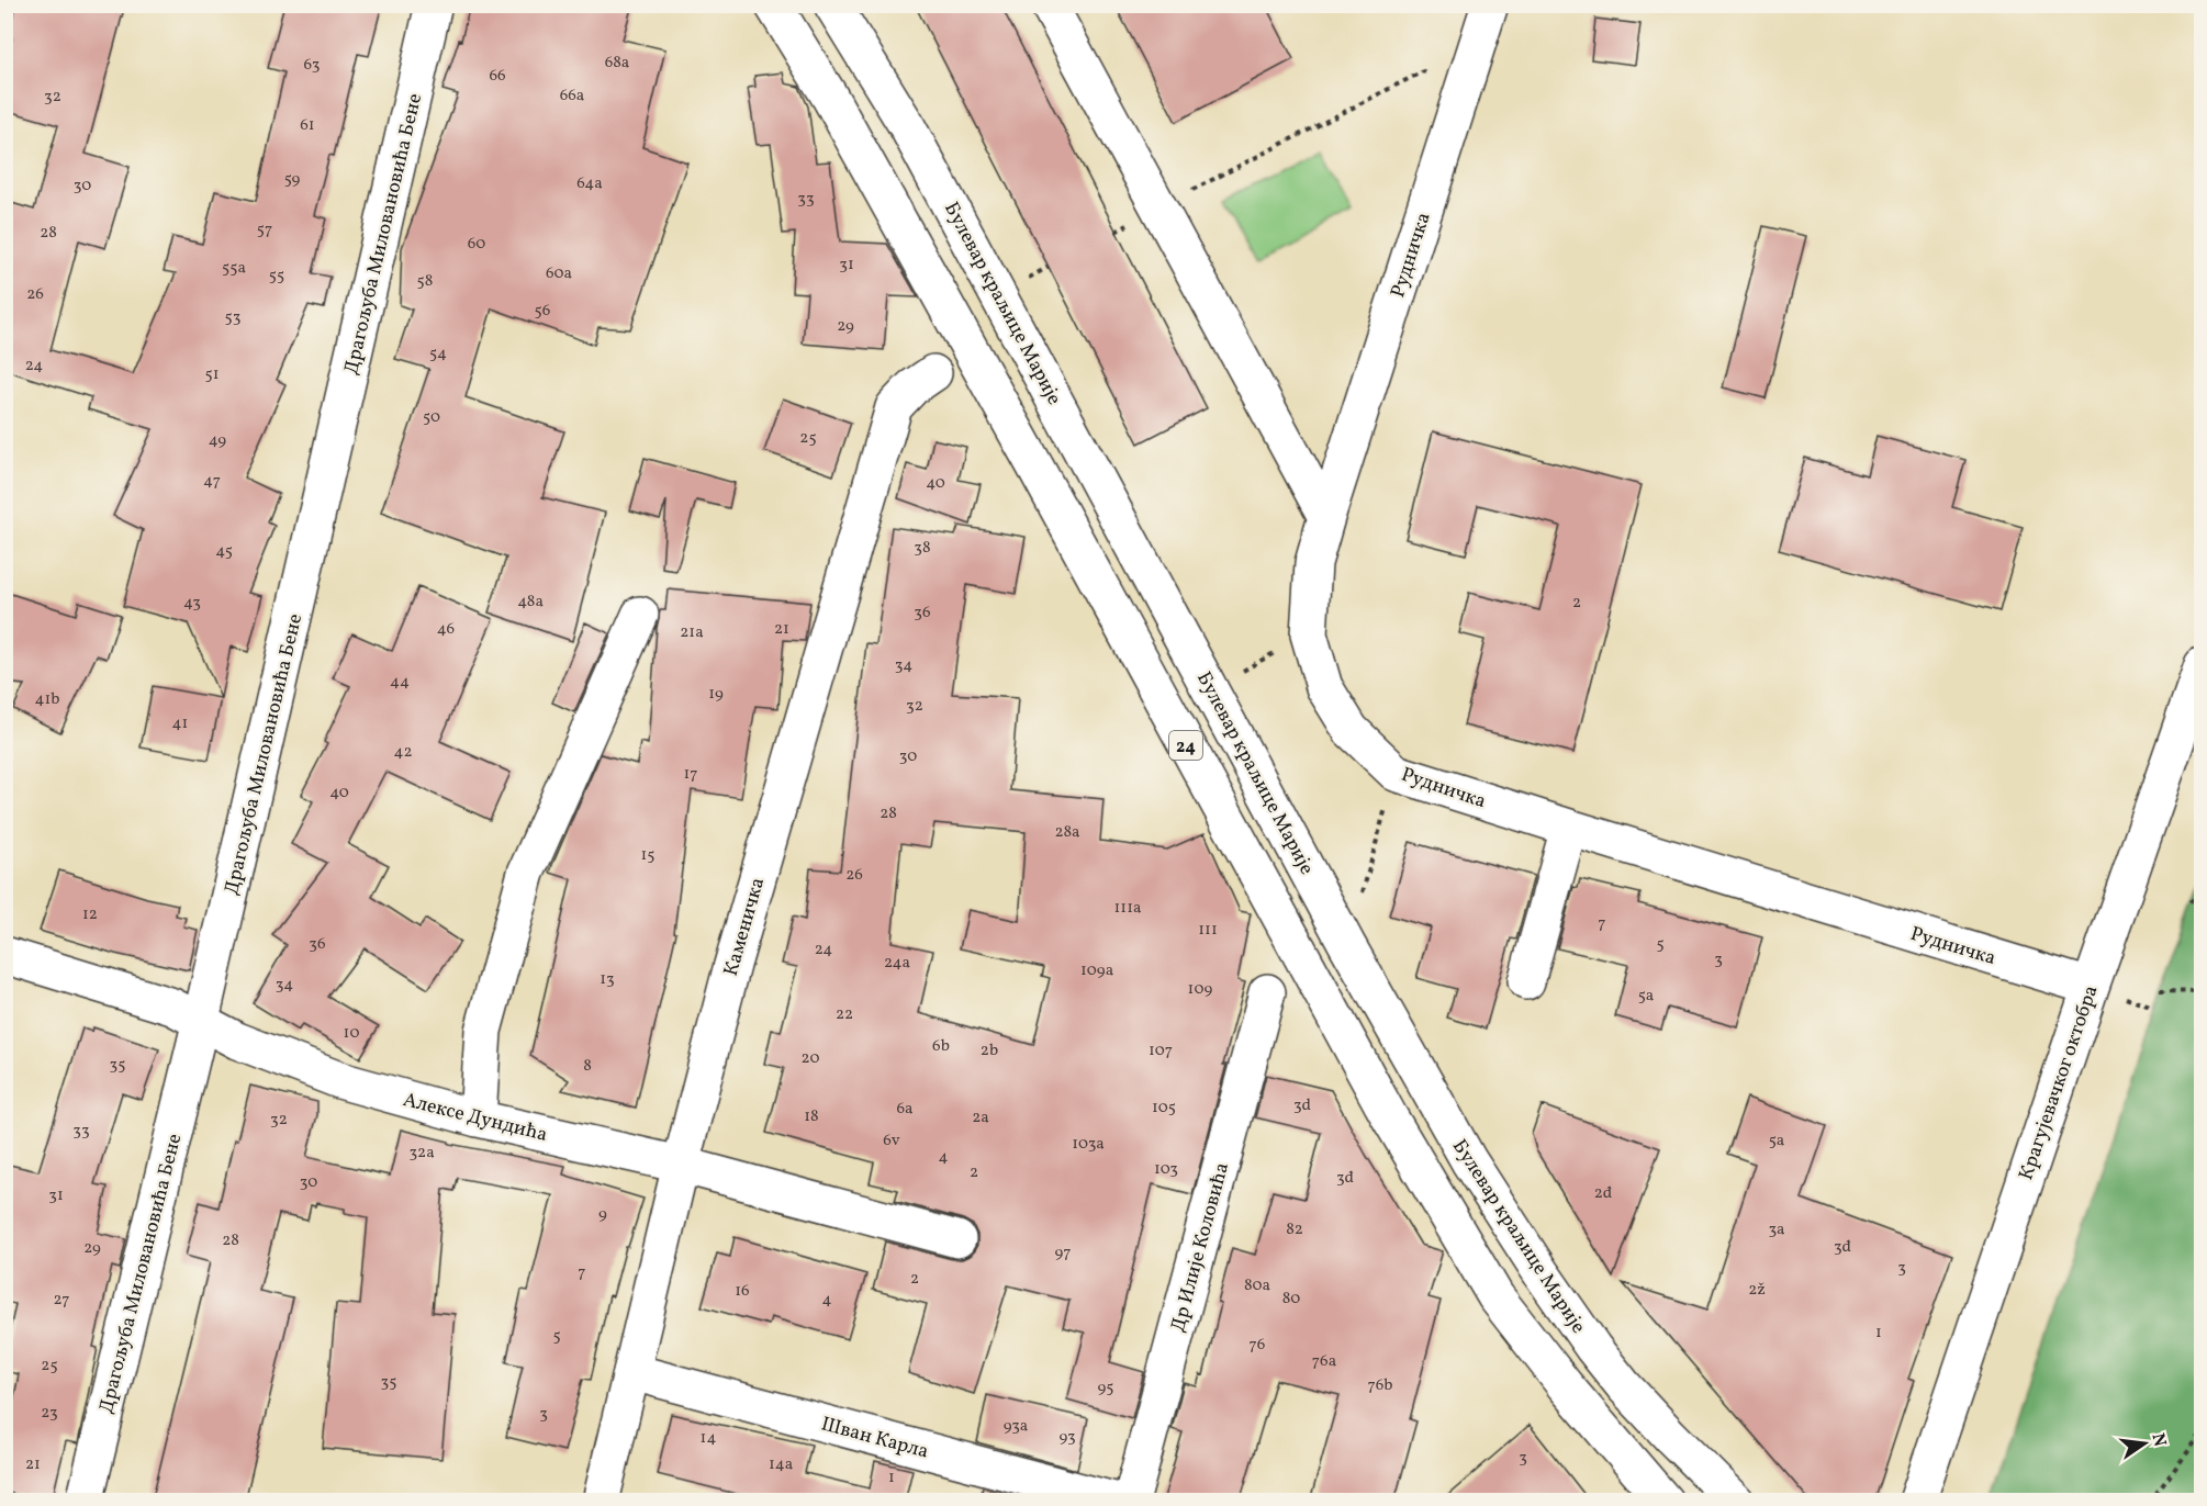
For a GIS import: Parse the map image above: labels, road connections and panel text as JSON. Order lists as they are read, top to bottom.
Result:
{
  "streets": {
    "street": [
      "Драгољуба Миловановића Бене",
      "Рудничка",
      "Булевар краљице Марије",
      "24",
      "Каменичка",
      "Крагујевачког октобра",
      "Алексе Дундића",
      "Др Илије Коловића",
      "Шван Карла"
    ]
  },
  "crossings": [
    ["Драгољуба Миловановића Бене", "Алексе Дундића"],
    ["Рудничка", "Крагујевачког октобра"],
    ["Каменичка", "Алексе Дундића"],
    ["Каменичка", "Шван Карла"]
  ],
  "house_numbers": [
    "68a",
    "63",
    "66",
    "66a",
    "32",
    "61",
    "59",
    "64a",
    "30",
    "33",
    "57",
    "28",
    "60",
    "31",
    "55a",
    "60a",
    "55",
    "58",
    "26",
    "56",
    "53",
    "29",
    "54",
    "24",
    "51",
    "50",
    "25",
    "49",
    "47",
    "40",
    "38",
    "45",
    "48a",
    "43",
    "2",
    "36",
    "46",
    "21",
    "21a",
    "34",
    "44",
    "19",
    "41b",
    "32",
    "41",
    "42",
    "30",
    "17",
    "40",
    "28",
    "28a",
    "15",
    "26",
    "111a",
    "12",
    "7",
    "111",
    "36",
    "5",
    "24",
    "3",
    "24a",
    "109a",
    "13",
    "34",
    "109",
    "5a",
    "22",
    "10",
    "6b",
    "2b",
    "107",
    "20",
    "35",
    "8",
    "3d",
    "105",
    "6a",
    "18",
    "2a",
    "32",
    "33",
    "6v",
    "5a",
    "103a",
    "32a",
    "4",
    "103",
    "2",
    "3đ",
    "30",
    "2đ",
    "31",
    "9",
    "82",
    "3a",
    "28",
    "3đ",
    "29",
    "97",
    "3",
    "7",
    "2",
    "80a",
    "2ž",
    "16",
    "80",
    "27",
    "4",
    "1",
    "5",
    "76",
    "76a",
    "25",
    "35",
    "76b",
    "95",
    "23",
    "3",
    "93a",
    "93",
    "14",
    "3",
    "21",
    "14a",
    "1"
  ],
  "north": "right"
}
